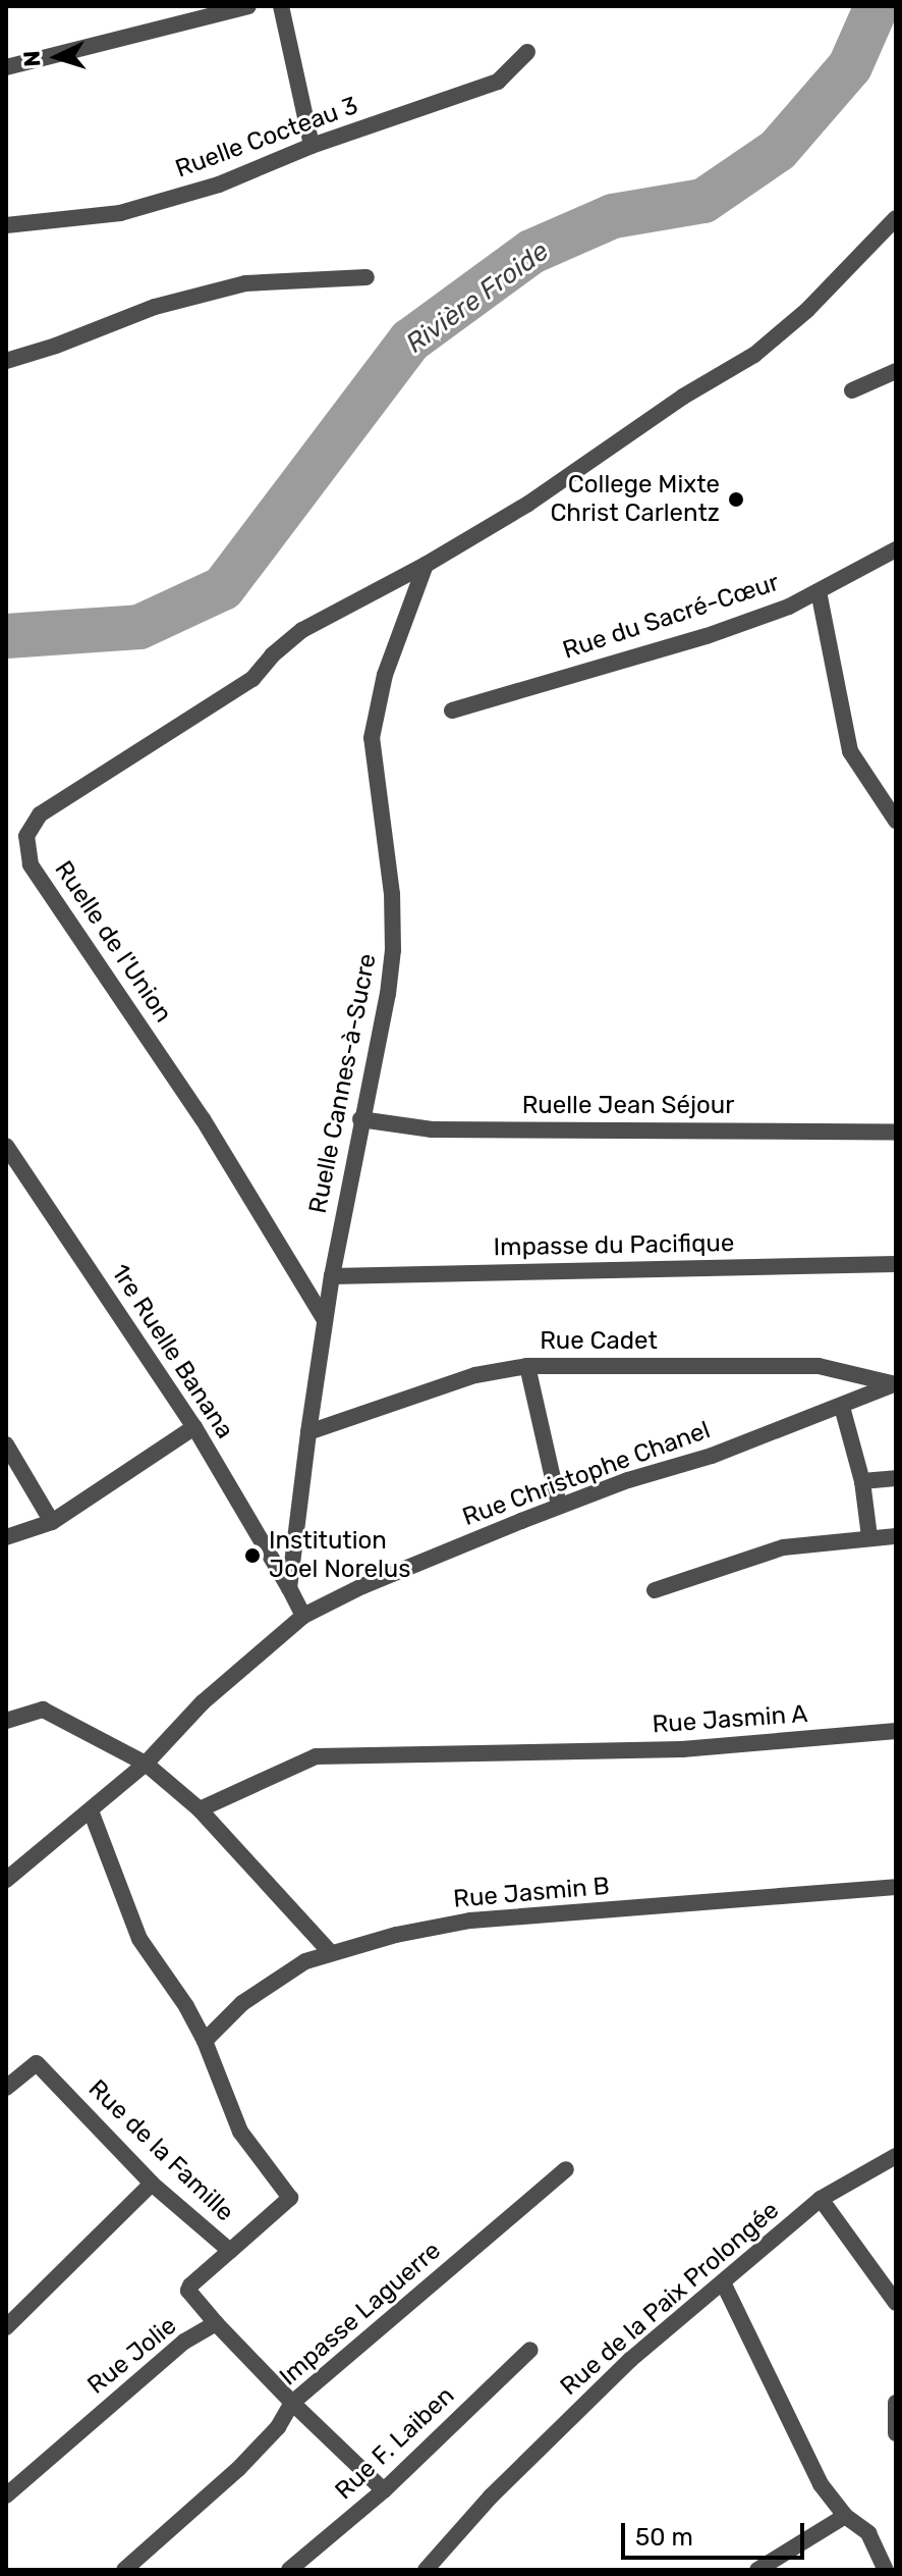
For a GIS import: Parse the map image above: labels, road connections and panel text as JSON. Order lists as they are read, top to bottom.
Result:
{
  "streets": {
    "street": [
      "Ruelle Cocteau 3",
      "Rue du Sacré-Cœur",
      "Ruelle de l'Union",
      "Ruelle Cannes-à-Sucre",
      "Ruelle Jean Séjour",
      "Impasse du Pacifique",
      "Rue Cadet",
      "1re Ruelle Banana",
      "Rue Christophe Chanel",
      "Rue Jasmin A",
      "Rue Jasmin B",
      "Rue de la Famille",
      "Rue de la Paix Prolongée",
      "Impasse Laguerre",
      "Rue Jolie",
      "Rue F. Laiben"
    ]
  },
  "crossings": [
    ["Ruelle de l'Union", "Ruelle Cannes-à-Sucre"],
    ["Ruelle Cannes-à-Sucre", "Ruelle Jean Séjour"],
    ["Ruelle Cannes-à-Sucre", "Impasse du Pacifique"],
    ["Ruelle Cannes-à-Sucre", "Rue Cadet"],
    ["Ruelle Cannes-à-Sucre", "1re Ruelle Banana"],
    ["Rue Cadet", "Rue Christophe Chanel"],
    ["Rue Jasmin B", "Rue de la Famille"],
    ["Rue de la Famille", "Rue Jolie"]
  ],
  "water": ["Rivière Froide"],
  "places": ["College Mixte Christ Carlentz", "Institution Joel Norelus"],
  "scale_bar": "50 m",
  "north": "left"
}
